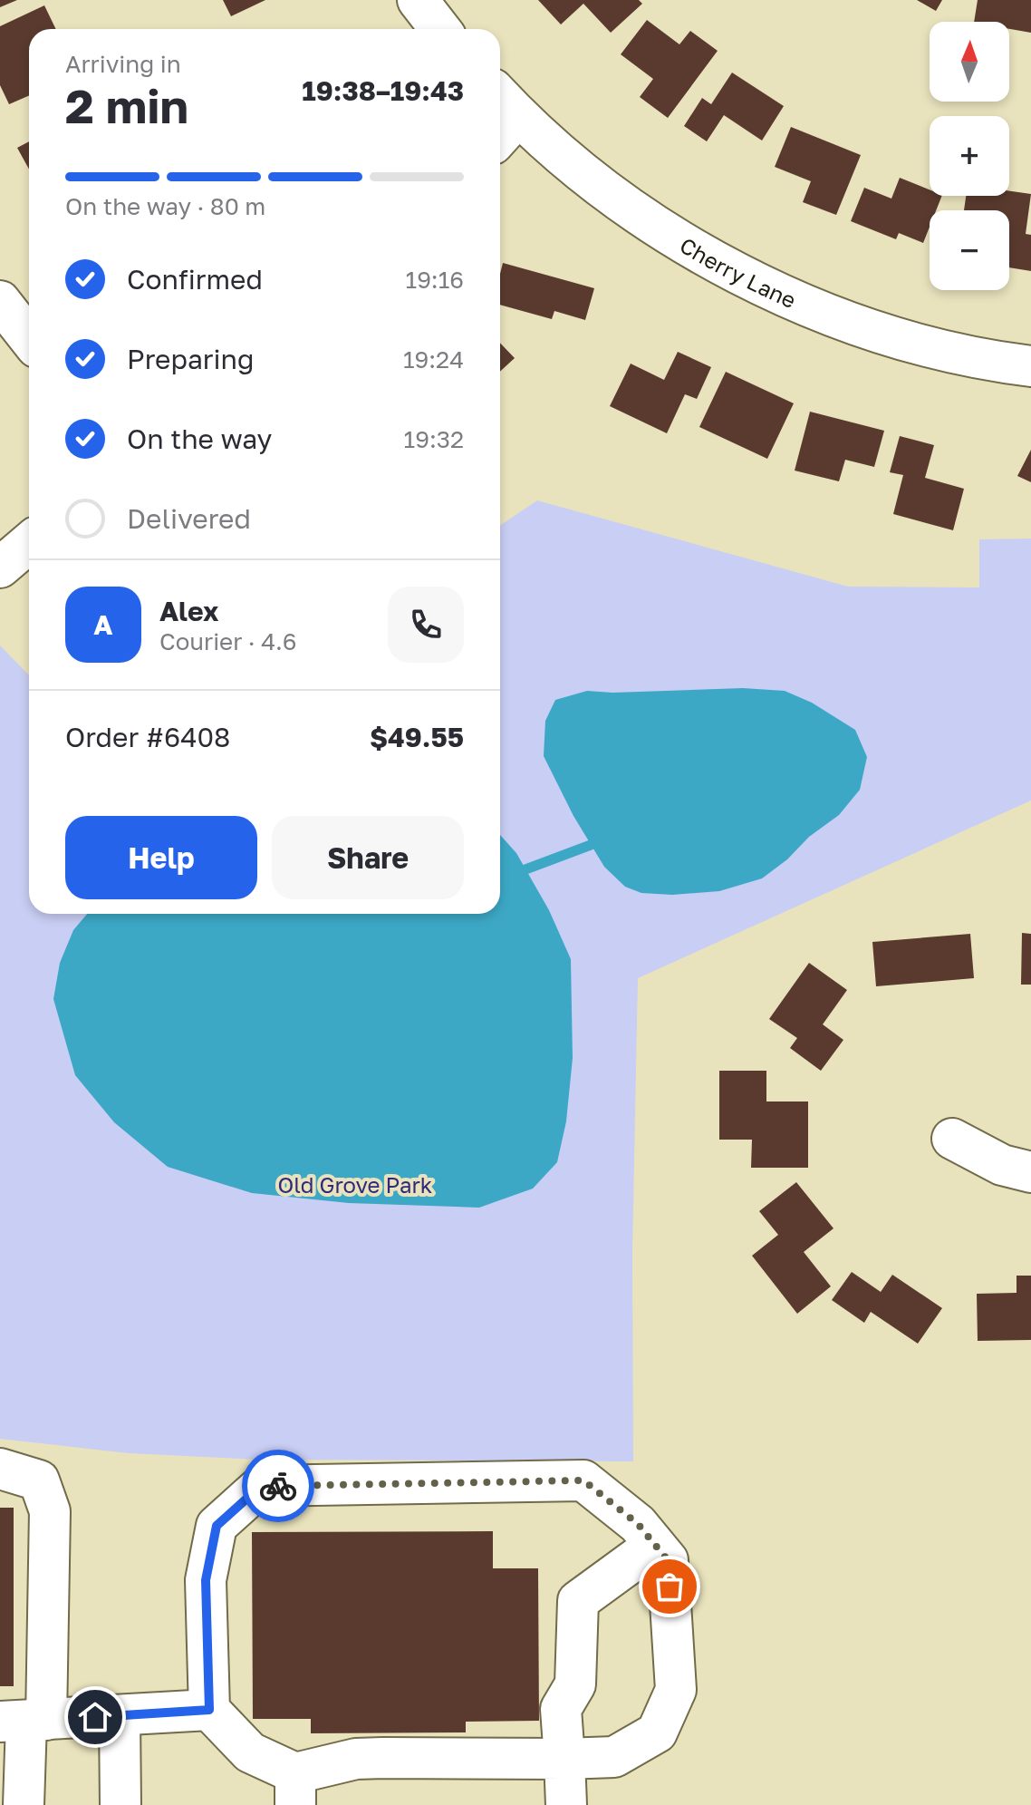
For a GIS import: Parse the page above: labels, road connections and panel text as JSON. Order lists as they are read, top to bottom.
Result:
{
  "streets": {
    "street": ["Cherry Lane"]
  },
  "parks": ["Old Grove Park"],
  "north": "top",
  "page": {
    "map_buttons": ["+", "−"],
    "heading": ["2 min", "Arriving in", "19:38–19:43"],
    "panel": [
      "Alex",
      "Courier · 4.6",
      "Order #6408",
      "$49.55"
    ],
    "bar": "On the way · 80 m",
    "list": [
      ["Confirmed", "19:16"],
      ["Preparing", "19:24"],
      ["On the way", "19:32"],
      "Delivered"
    ],
    "round": "A",
    "buttons": ["Help", "Share"]
  }
}
